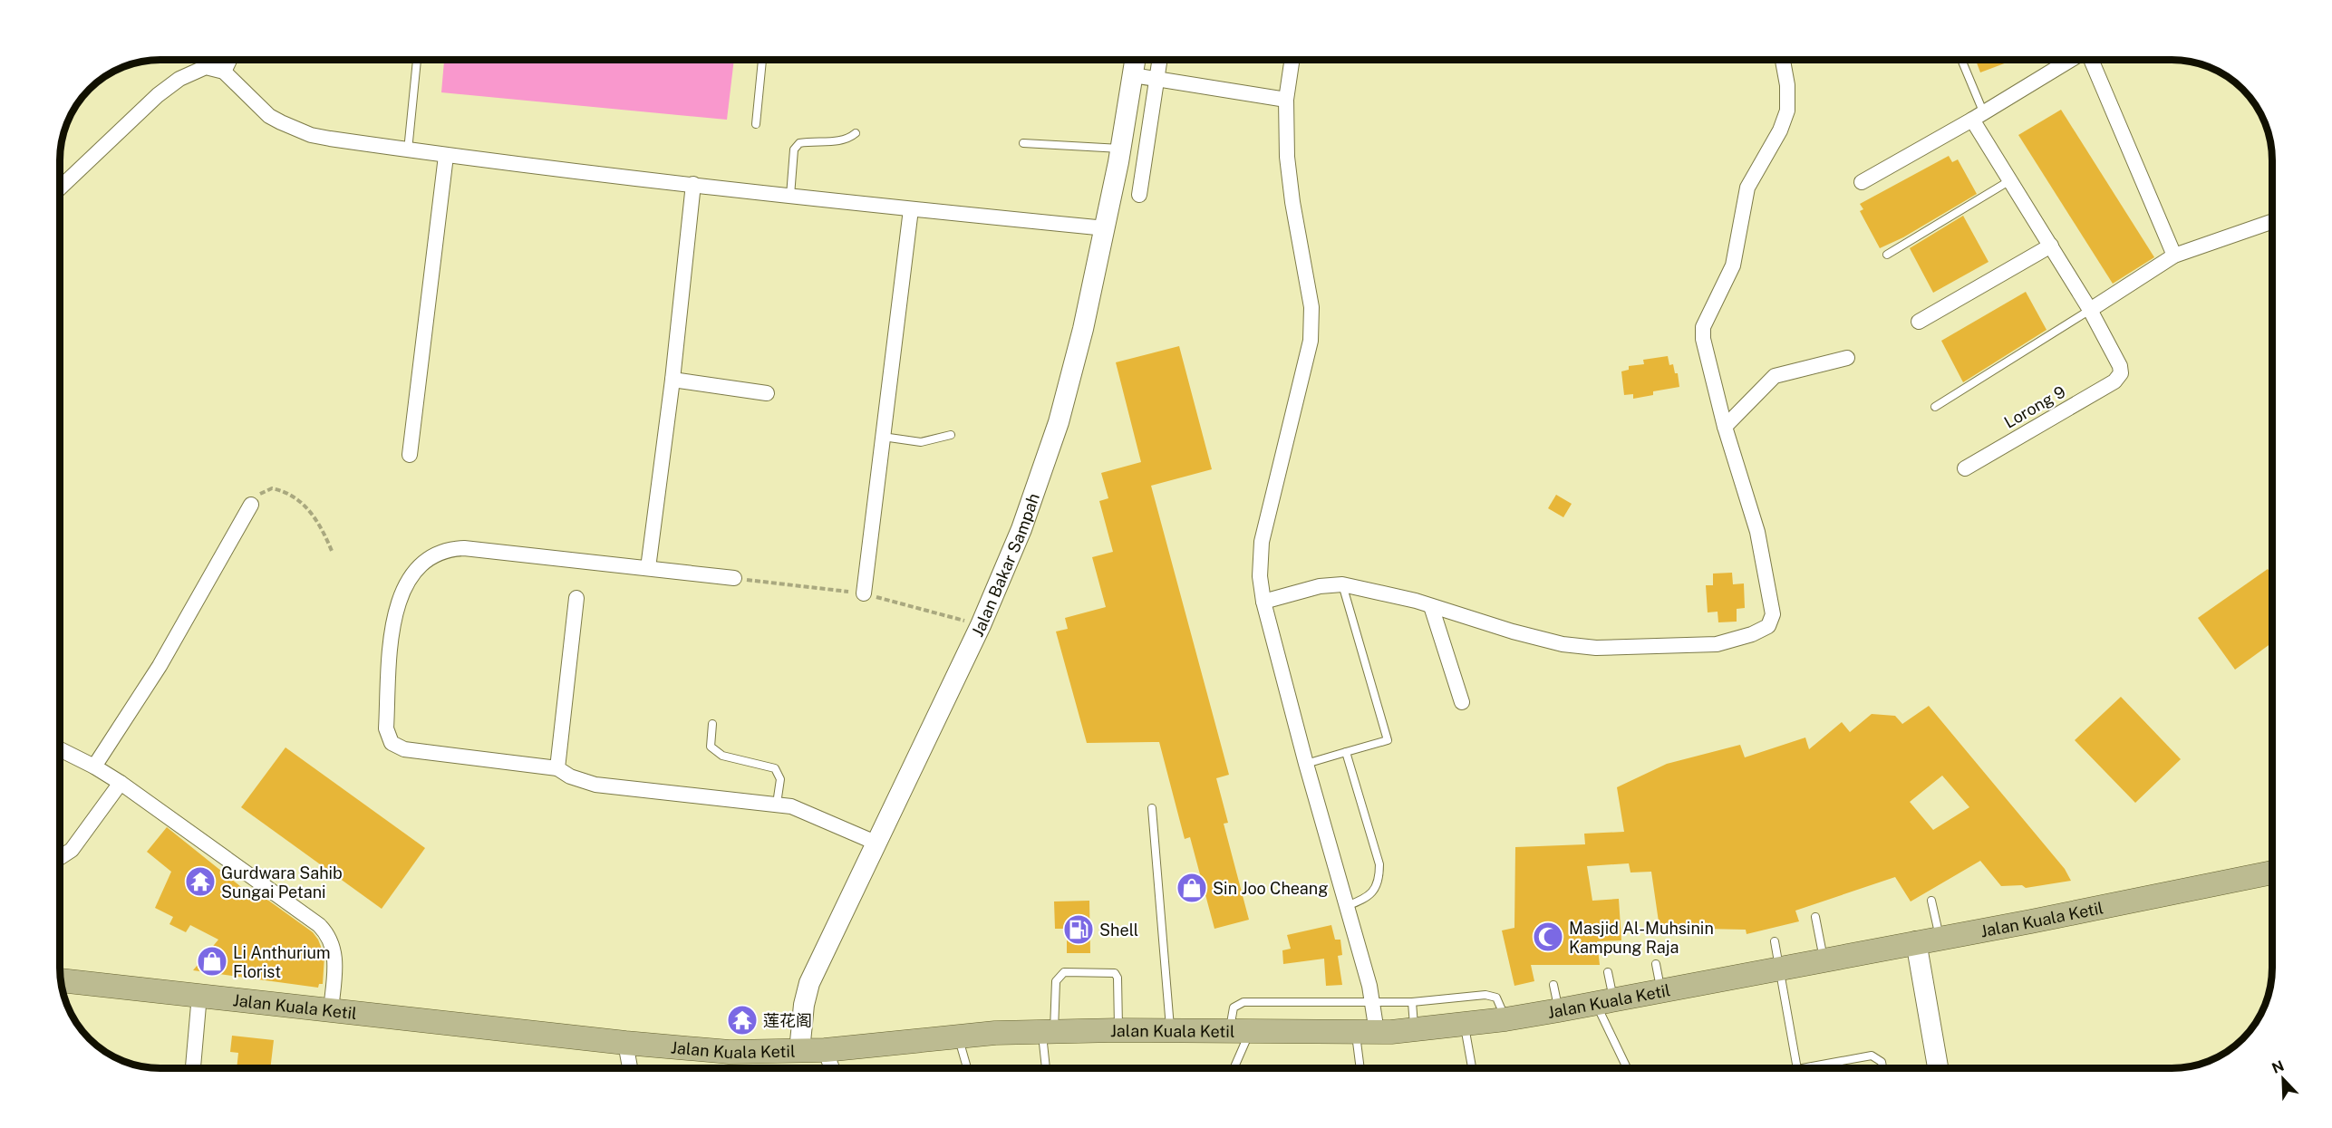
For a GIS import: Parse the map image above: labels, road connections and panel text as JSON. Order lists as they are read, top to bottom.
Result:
{
  "streets": {
    "main road": ["Jalan Bakar Sampah", "Jalan Kuala Ketil"],
    "street": ["Lorong 9"]
  },
  "crossings": [
    ["Jalan Bakar Sampah", "Jalan Kuala Ketil"]
  ],
  "places": {
    "temple": ["Gurdwara Sahib Sungai Petani", "莲花阁"],
    "shop": ["Sin Joo Cheang", "Li Anthurium Florist"],
    "fuel station": ["Shell"],
    "mosque": ["Masjid Al-Muhsinin Kampung Raja"]
  },
  "north": "top left"
}
